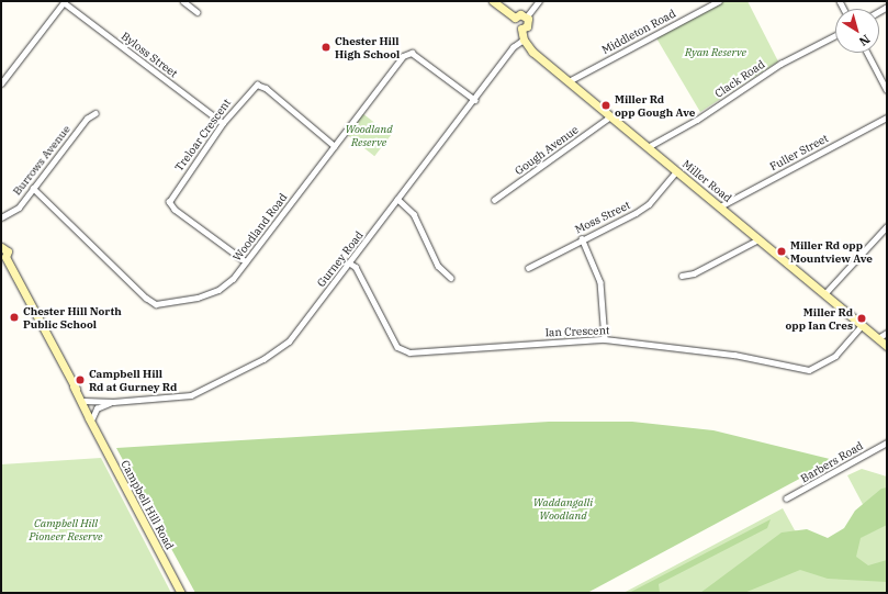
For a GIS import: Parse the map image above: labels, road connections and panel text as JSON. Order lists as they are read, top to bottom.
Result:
{
  "streets": {
    "street": [
      "Middleton Road",
      "Byloss Street",
      "Clack Road",
      "Treloar Crescent",
      "Gough Avenue",
      "Fuller Street",
      "Burrows Avenue",
      "Miller Road",
      "Moss Street",
      "Woodland Road",
      "Gurney Road",
      "Ian Crescent",
      "Barbers Road",
      "Campbell Hill Road"
    ]
  },
  "crossings": [
    ["Middleton Road", "Miller Road"],
    ["Byloss Street", "Treloar Crescent"],
    ["Clack Road", "Miller Road"],
    ["Treloar Crescent", "Woodland Road"],
    ["Gough Avenue", "Miller Road"],
    ["Fuller Street", "Miller Road"],
    ["Burrows Avenue", "Woodland Road"],
    ["Miller Road", "Moss Street"],
    ["Miller Road", "Gurney Road"],
    ["Miller Road", "Ian Crescent"],
    ["Woodland Road", "Gurney Road"],
    ["Gurney Road", "Ian Crescent"],
    ["Gurney Road", "Campbell Hill Road"]
  ],
  "parks": [
    "Ryan Reserve",
    "Woodland Reserve",
    "Waddangalli Woodland",
    "Campbell Hill Pioneer Reserve"
  ],
  "places": [
    "Chester Hill High School",
    "Miller Rd opp Gough Ave",
    "Miller Rd opp Mountview Ave",
    "Chester Hill North Public School",
    "Miller Rd opp Ian Cres",
    "Campbell Hill Rd at Gurney Rd"
  ],
  "north": "bottom right"
}
